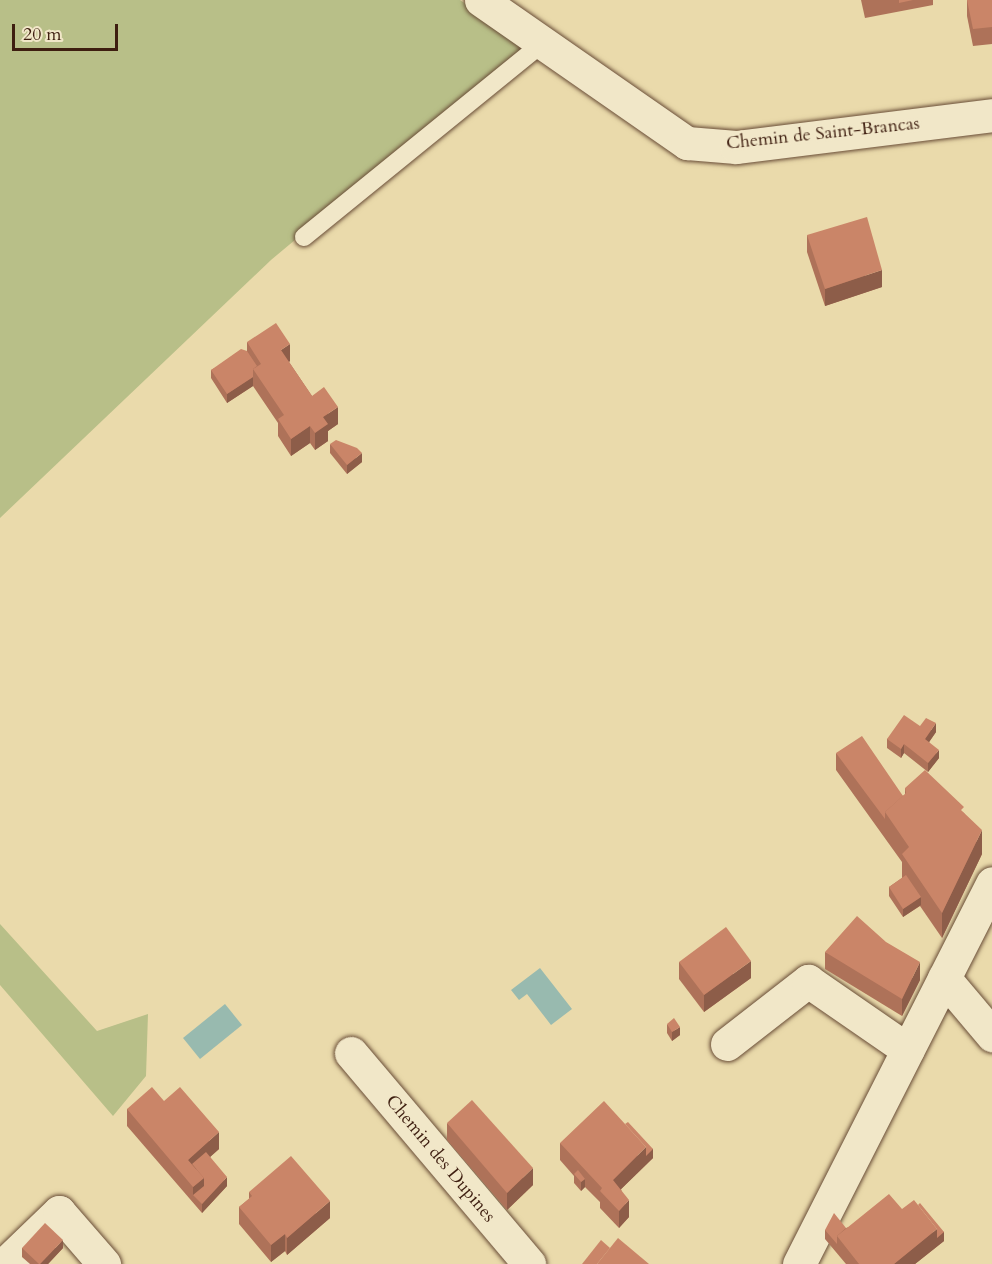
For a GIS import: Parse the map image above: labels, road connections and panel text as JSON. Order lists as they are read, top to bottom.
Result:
{
  "streets": {
    "street": ["Chemin de Saint-Brancas", "Chemin des Dupines"]
  },
  "scale_bar": "20 m"
}
